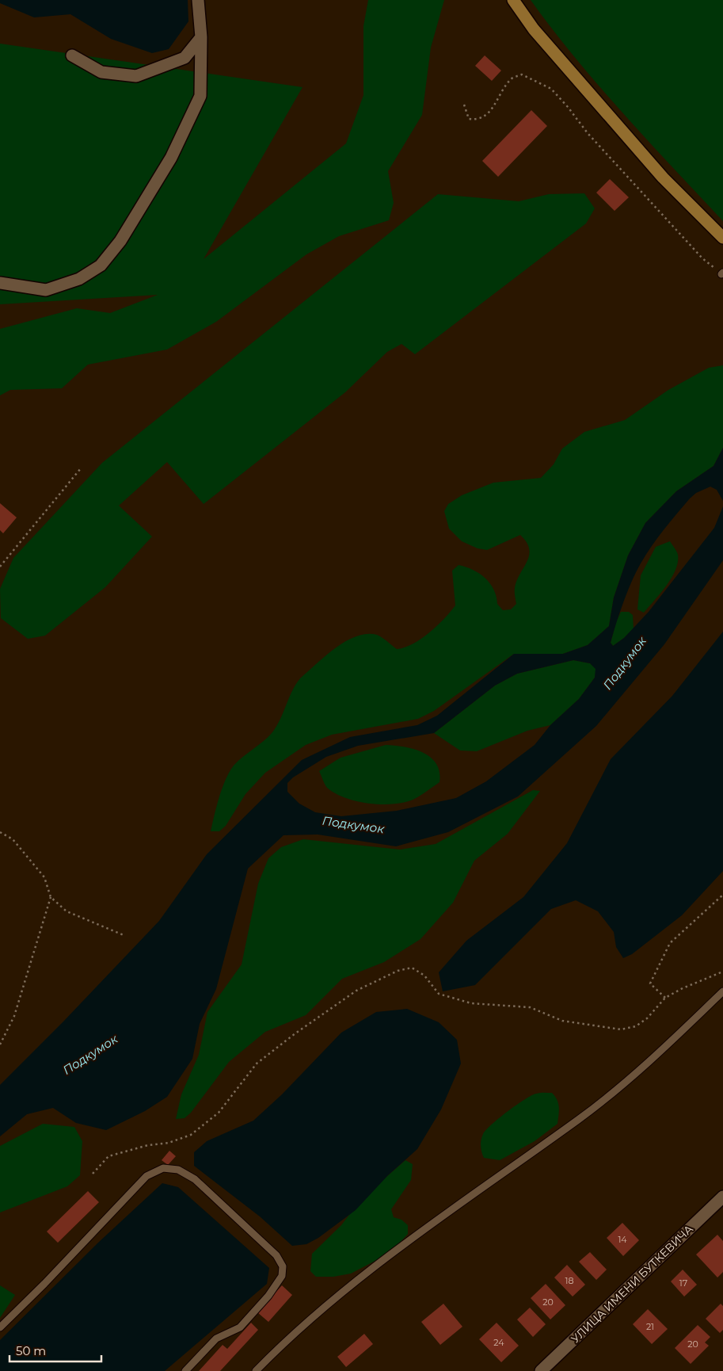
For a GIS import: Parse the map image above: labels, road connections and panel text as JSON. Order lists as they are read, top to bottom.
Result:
{
  "streets": {
    "street": ["УЛИЦА ИМЕНИ БУТКЕВИЧА"]
  },
  "water": ["Подкумок"],
  "house_numbers": [
    "14",
    "18",
    "17",
    "20",
    "21",
    "24",
    "20"
  ],
  "scale_bar": "50 m"
}
